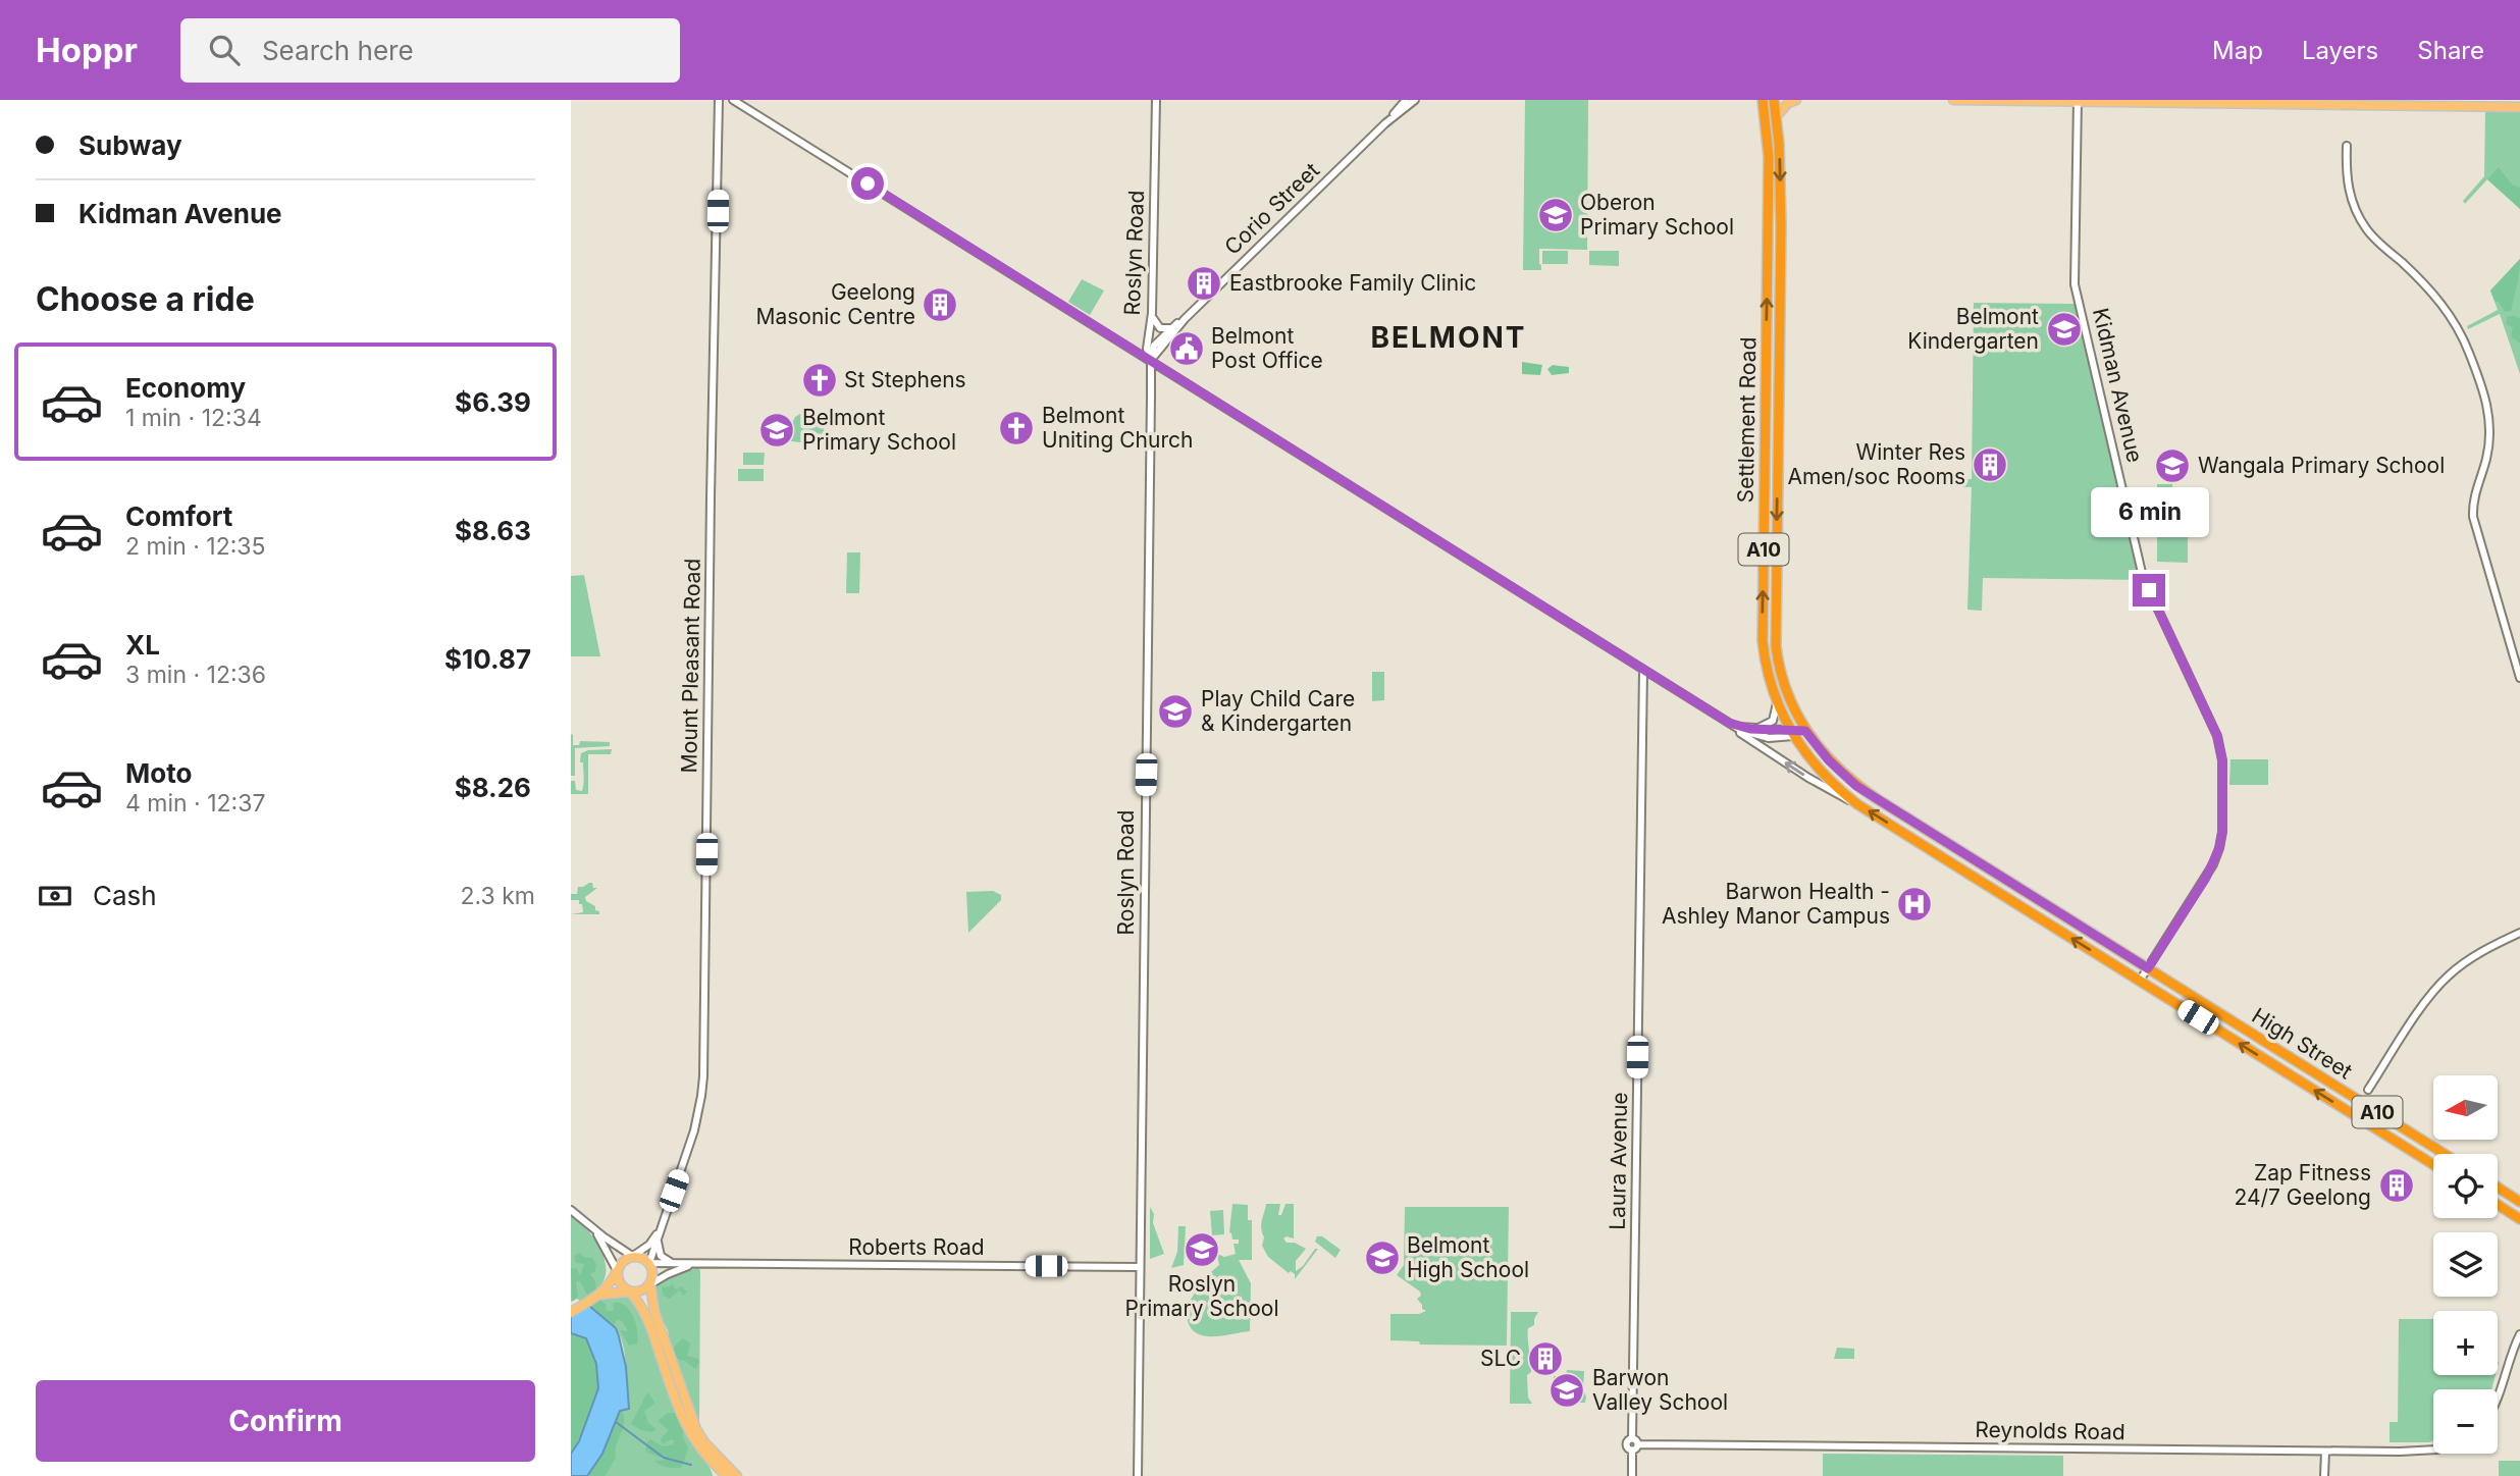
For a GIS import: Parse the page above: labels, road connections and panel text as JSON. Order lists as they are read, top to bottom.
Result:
{
  "streets": {
    "highway": ["Settlement Road", "A10", "High Street"],
    "street": [
      "Corio Street",
      "Roslyn Road",
      "Kidman Avenue",
      "Mount Pleasant Road",
      "Laura Avenue",
      "Roberts Road",
      "Reynolds Road"
    ]
  },
  "crossings": [
    ["Corio Street", "Roslyn Road"],
    ["Corio Street", "High Street"],
    ["Roslyn Road", "High Street"],
    ["Roslyn Road", "Roberts Road"],
    ["Kidman Avenue", "High Street"],
    ["Settlement Road", "High Street"],
    ["Mount Pleasant Road", "Roberts Road"],
    ["High Street", "Laura Avenue"],
    ["Laura Avenue", "Reynolds Road"]
  ],
  "districts": ["BELMONT"],
  "places": {
    "school or university": [
      "Oberon Primary School",
      "Belmont Kindergarten",
      "Belmont Primary School",
      "Wangala Primary School",
      "Play Child Care & Kindergarten",
      "Roslyn Primary School",
      "Belmont High School",
      "Barwon Valley School"
    ],
    "building": [
      "Eastbrooke Family Clinic",
      "Geelong Masonic Centre",
      "Winter Res Amen/soc Rooms",
      "Zap Fitness 24/7 Geelong",
      "SLC"
    ],
    "public building": ["Belmont Post Office"],
    "church": ["St Stephens", "Belmont Uniting Church"],
    "hospital": ["Barwon Health - Ashley Manor Campus"]
  },
  "north": "left",
  "page": {
    "header": "Hoppr",
    "search": "Search here",
    "nav": ["Map", "Layers", "Share"],
    "banner": ["Subway", "Kidman Avenue"],
    "heading": "Choose a ride",
    "list": [
      {
        "name": "Economy",
        "note": "1 min · 12:34",
        "value": "$6.39"
      },
      {
        "name": "Comfort",
        "note": "2 min · 12:35",
        "value": "$8.63"
      },
      {
        "name": "XL",
        "note": "3 min · 12:36",
        "value": "$10.87"
      },
      {
        "name": "Moto",
        "note": "4 min · 12:37",
        "value": "$8.26"
      }
    ],
    "bubble": "6 min",
    "pay": ["Cash", "2.3 km"],
    "map_buttons": ["+", "−"],
    "buttons": "Confirm"
  }
}
